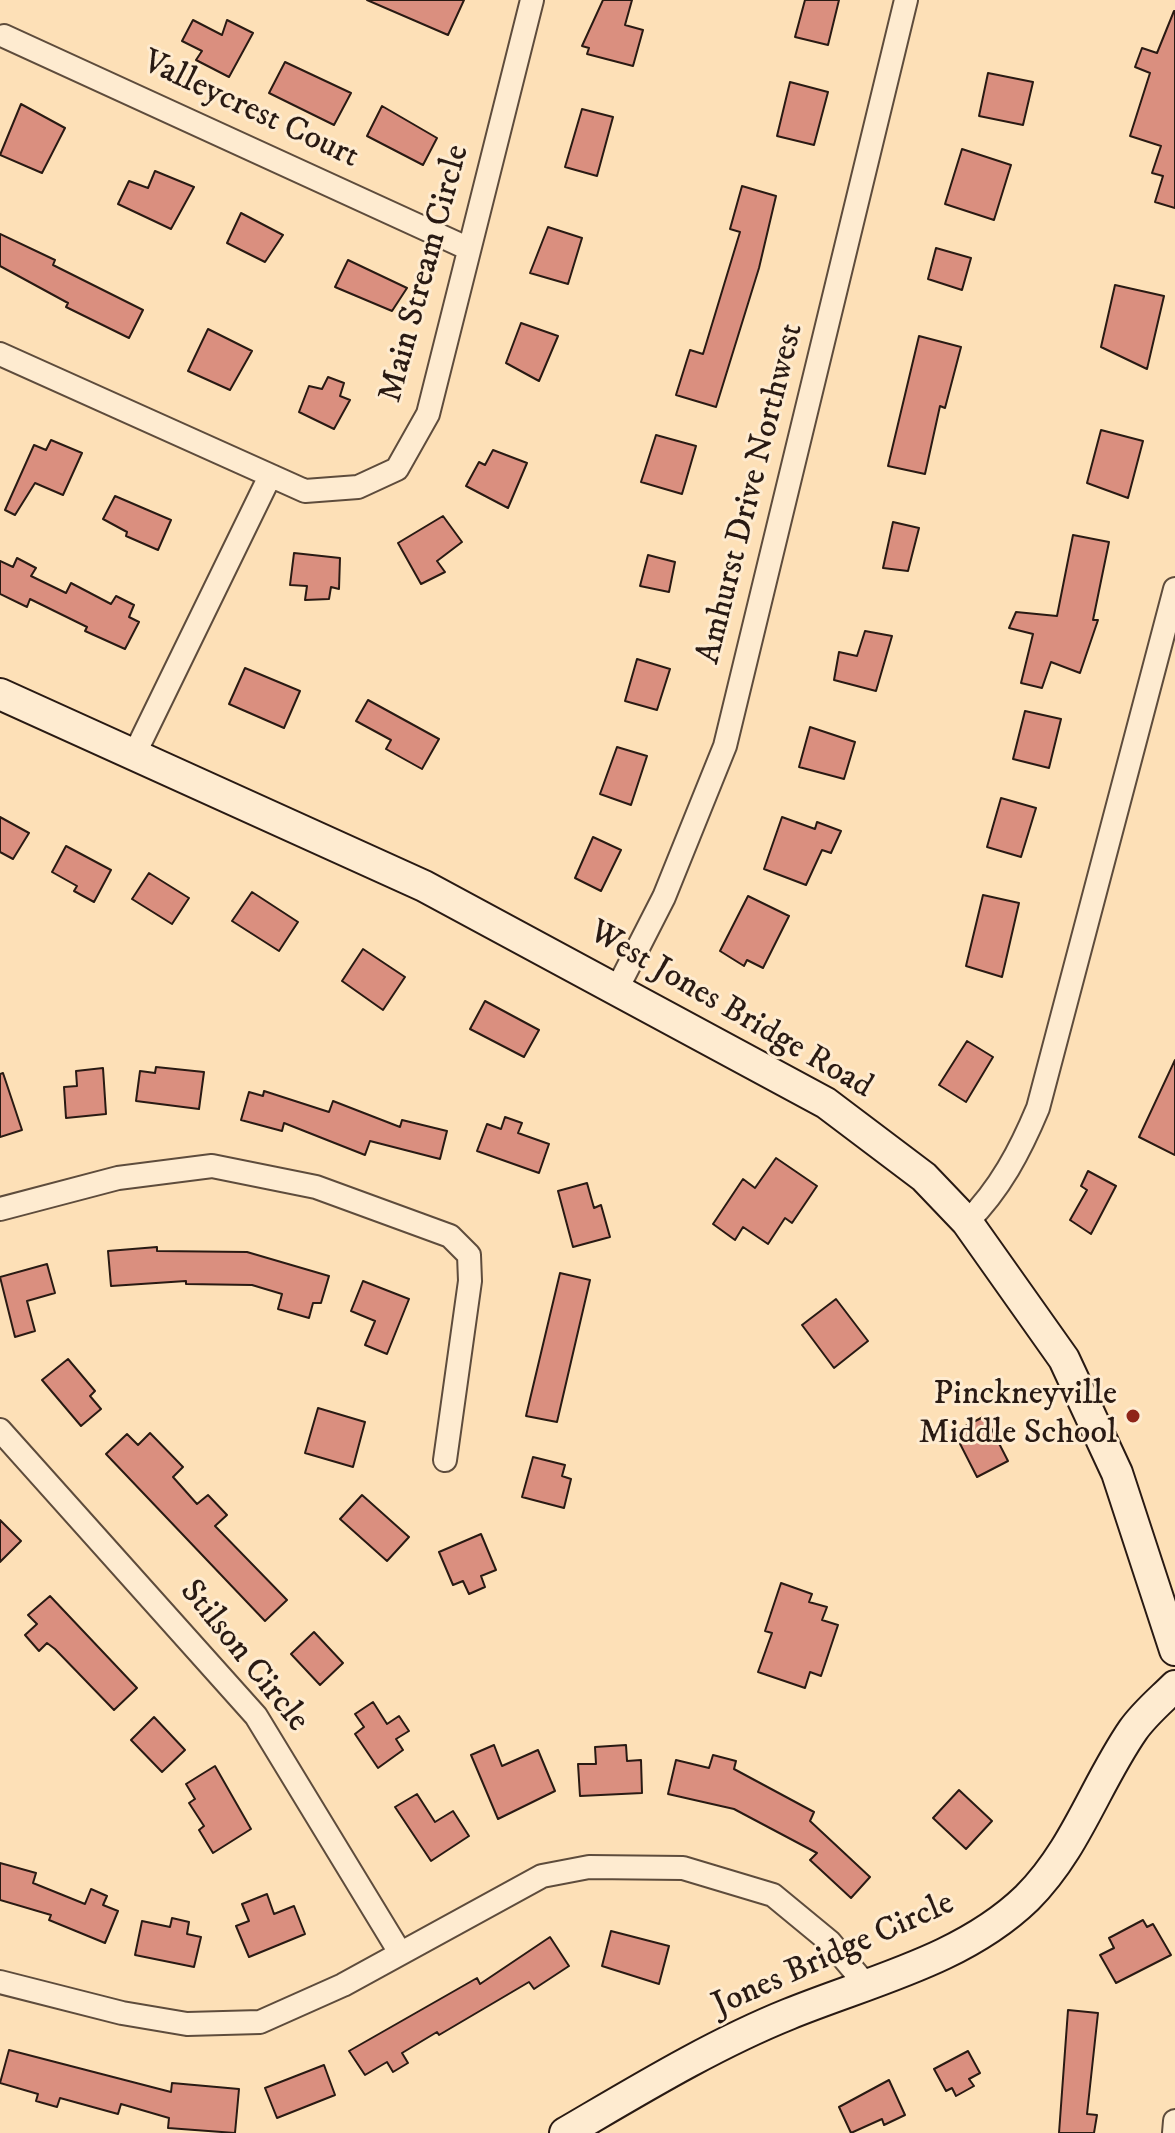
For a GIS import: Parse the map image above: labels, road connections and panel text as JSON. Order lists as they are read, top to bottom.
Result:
{
  "streets": {
    "street": [
      "Valleycrest Court",
      "Main Stream Circle",
      "Amhurst Drive Northwest",
      "West Jones Bridge Road",
      "Stilson Circle",
      "Jones Bridge Circle"
    ]
  },
  "crossings": [
    ["Valleycrest Court", "Main Stream Circle"],
    ["Amhurst Drive Northwest", "West Jones Bridge Road"]
  ],
  "places": ["Pinckneyville Middle School"]
}
